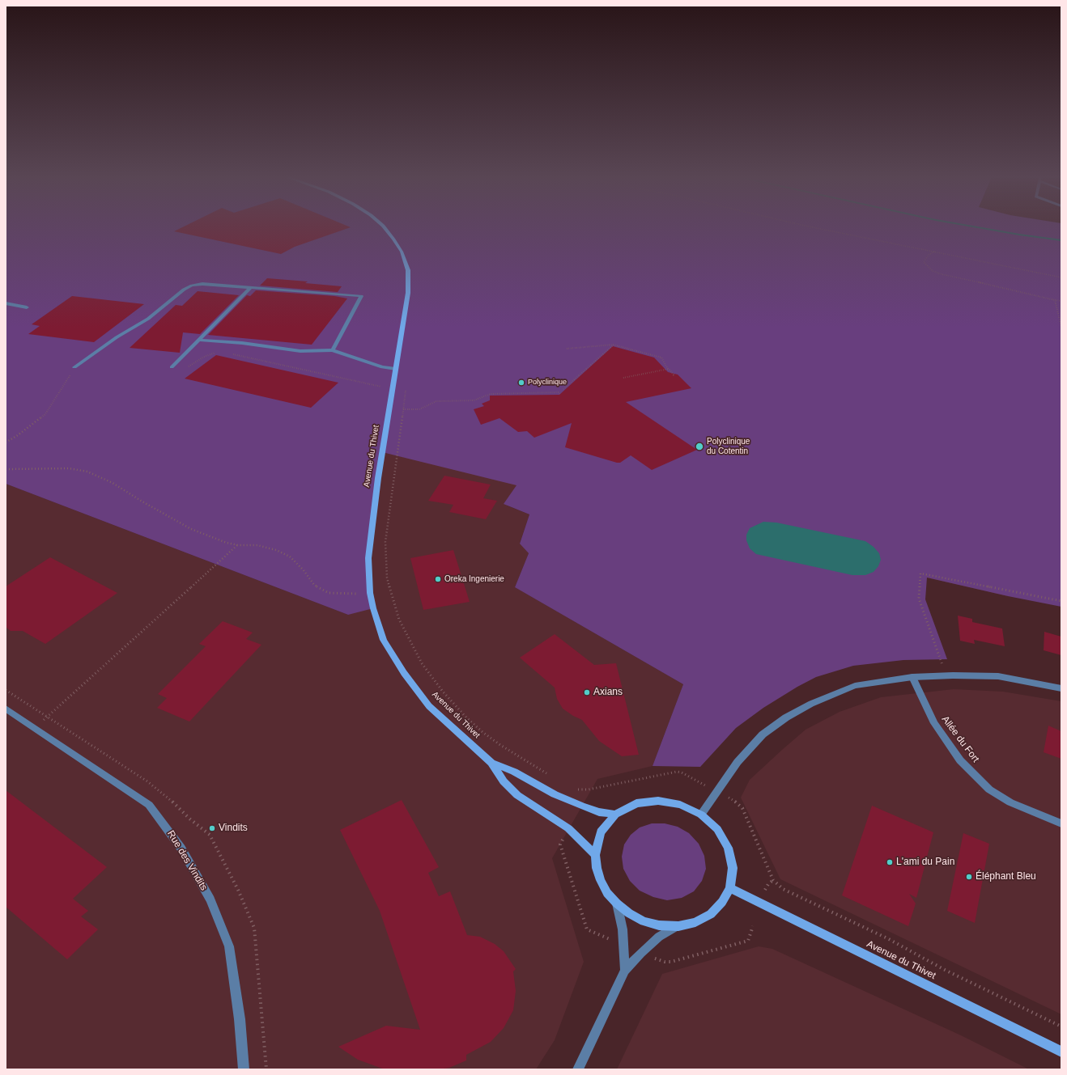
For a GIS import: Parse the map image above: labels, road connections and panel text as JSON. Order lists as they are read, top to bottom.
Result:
{
  "streets": {
    "main road": ["Avenue du Thivet"],
    "street": ["Allée du Fort", "Rue des Vindits"]
  },
  "places": [
    "Polyclinique",
    "Polyclinique du Cotentin",
    "Oreka Ingenierie",
    "Axians",
    "Vindits",
    "L'ami du Pain",
    "Éléphant Bleu"
  ]
}
